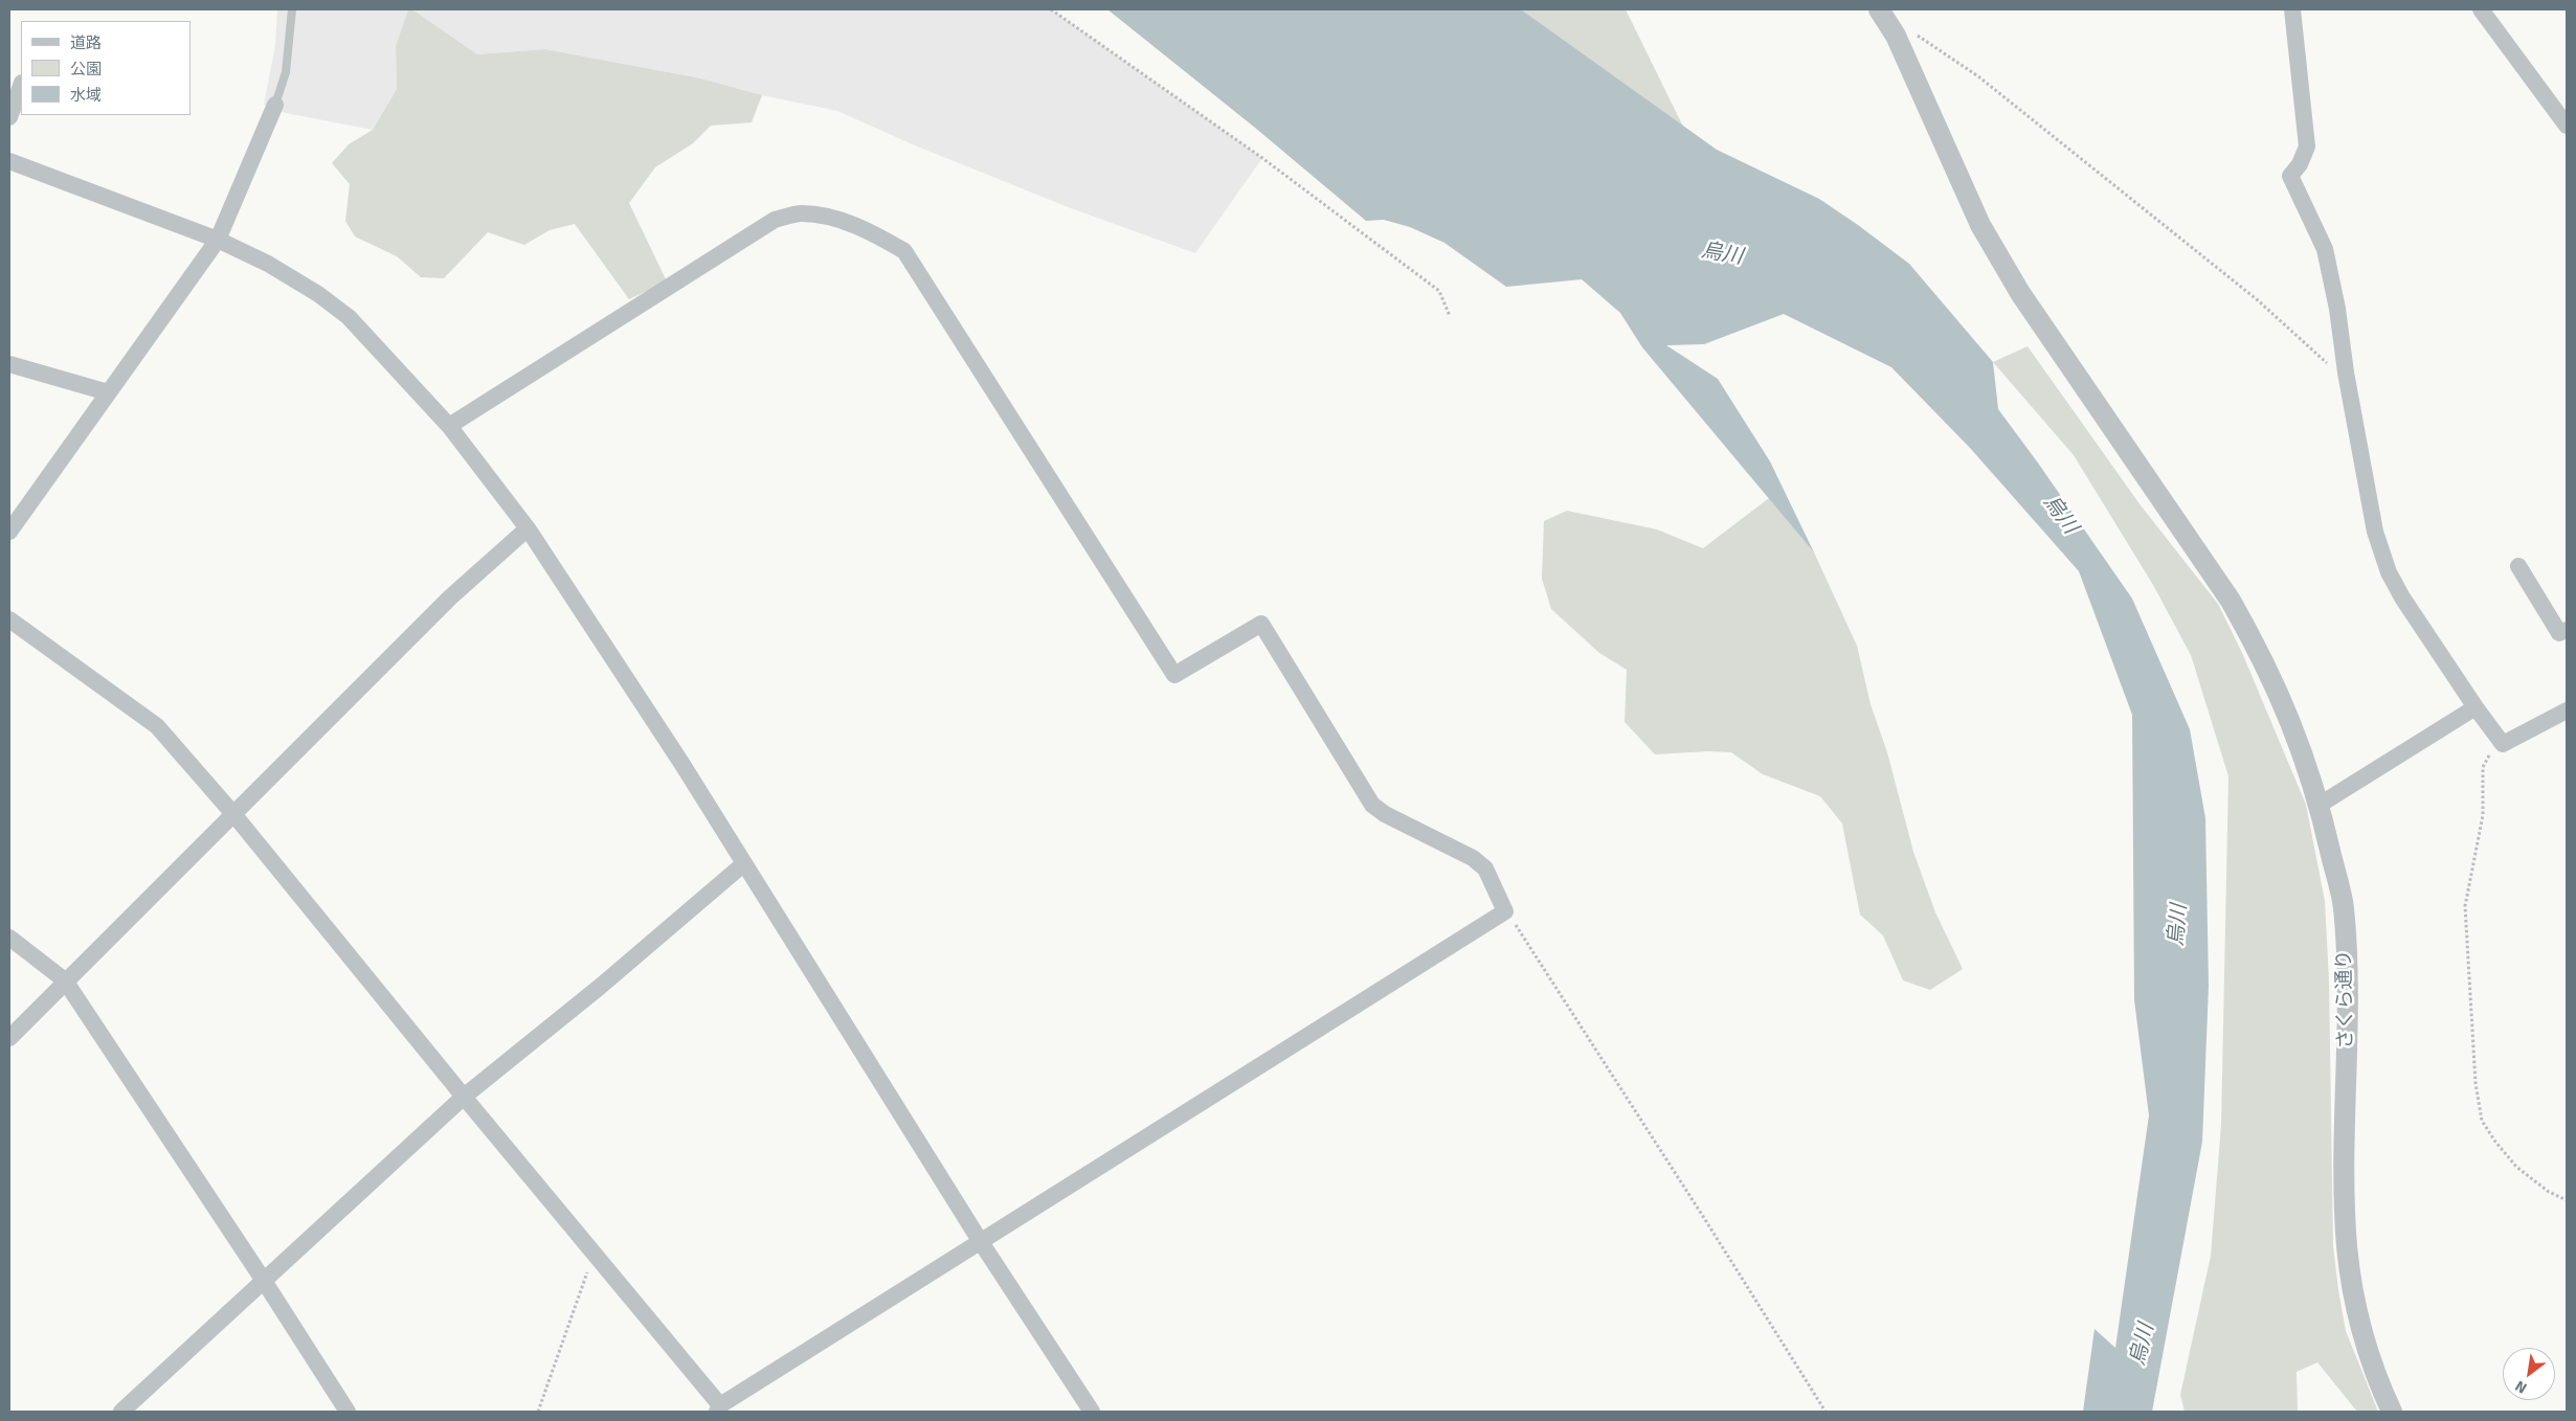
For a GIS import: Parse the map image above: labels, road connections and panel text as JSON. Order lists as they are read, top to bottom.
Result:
{
  "streets": {
    "street": ["さくら通り"]
  },
  "water": ["烏川"],
  "legend": ["道路", "公園", "水域"],
  "north": "bottom left"
}
